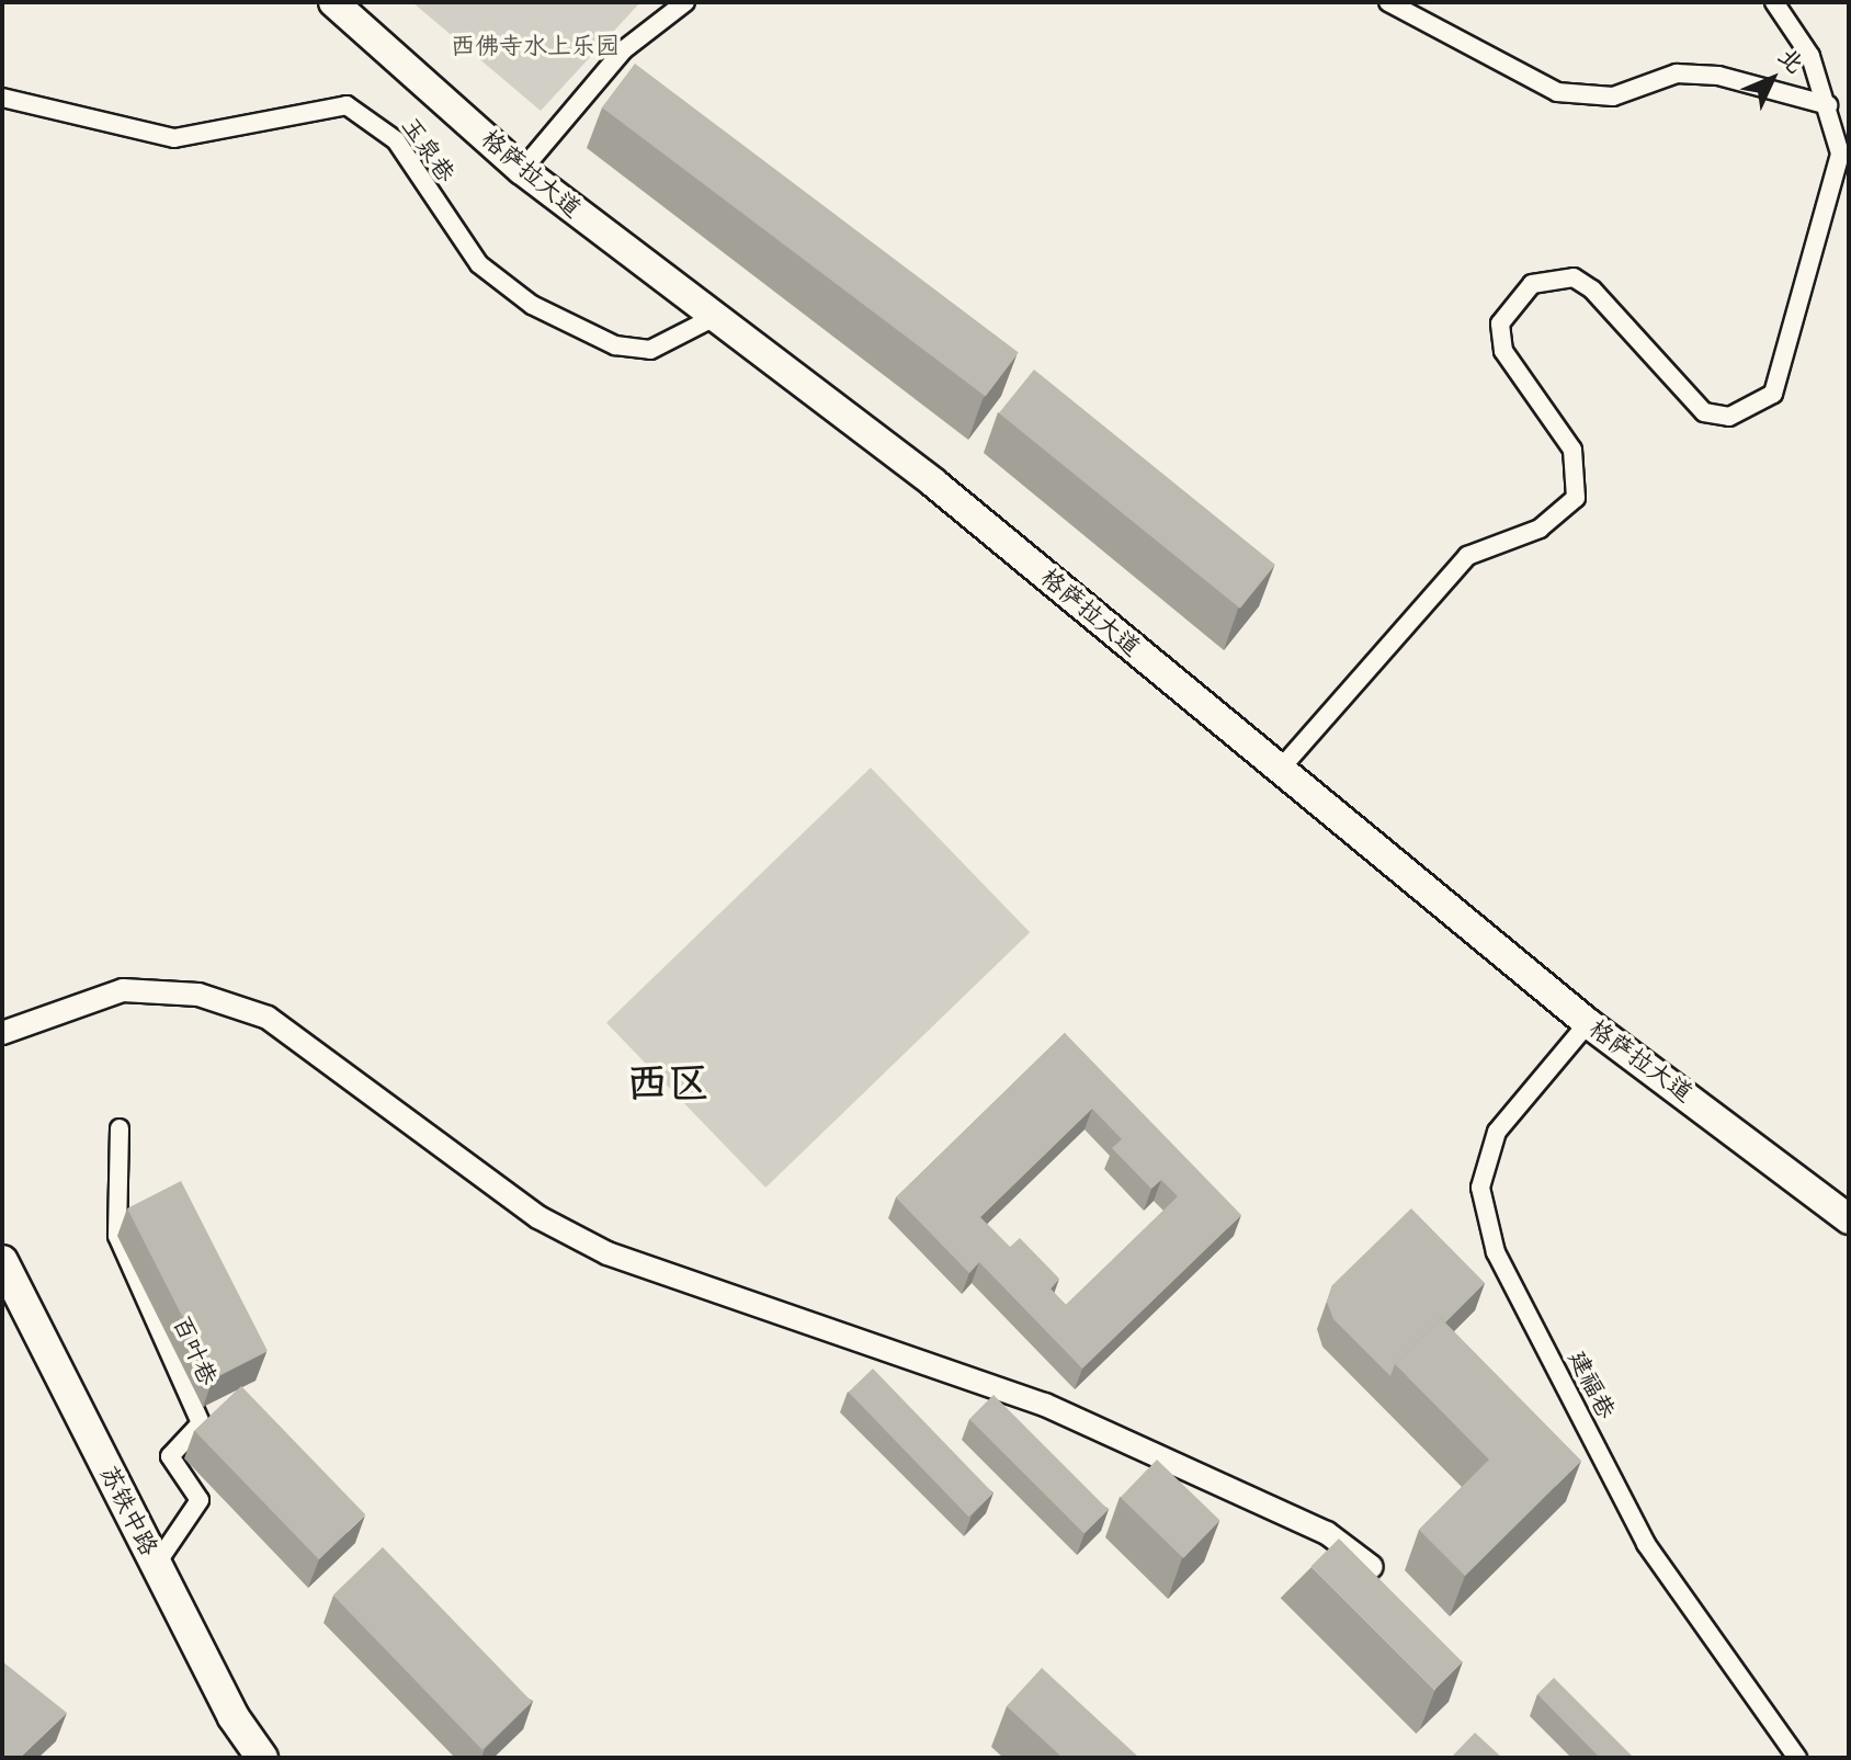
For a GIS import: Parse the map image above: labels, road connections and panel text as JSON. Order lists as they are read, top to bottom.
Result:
{
  "streets": {
    "highway": ["苏铁中路"],
    "main road": ["格萨拉大道"],
    "street": ["玉泉巷", "百叶巷", "建福巷"]
  },
  "crossings": [
    ["玉泉巷", "格萨拉大道"],
    ["格萨拉大道", "建福巷"],
    ["百叶巷", "苏铁中路"]
  ],
  "districts": ["西区"],
  "parks": ["西佛寺水上乐园"],
  "north": "top right"
}
